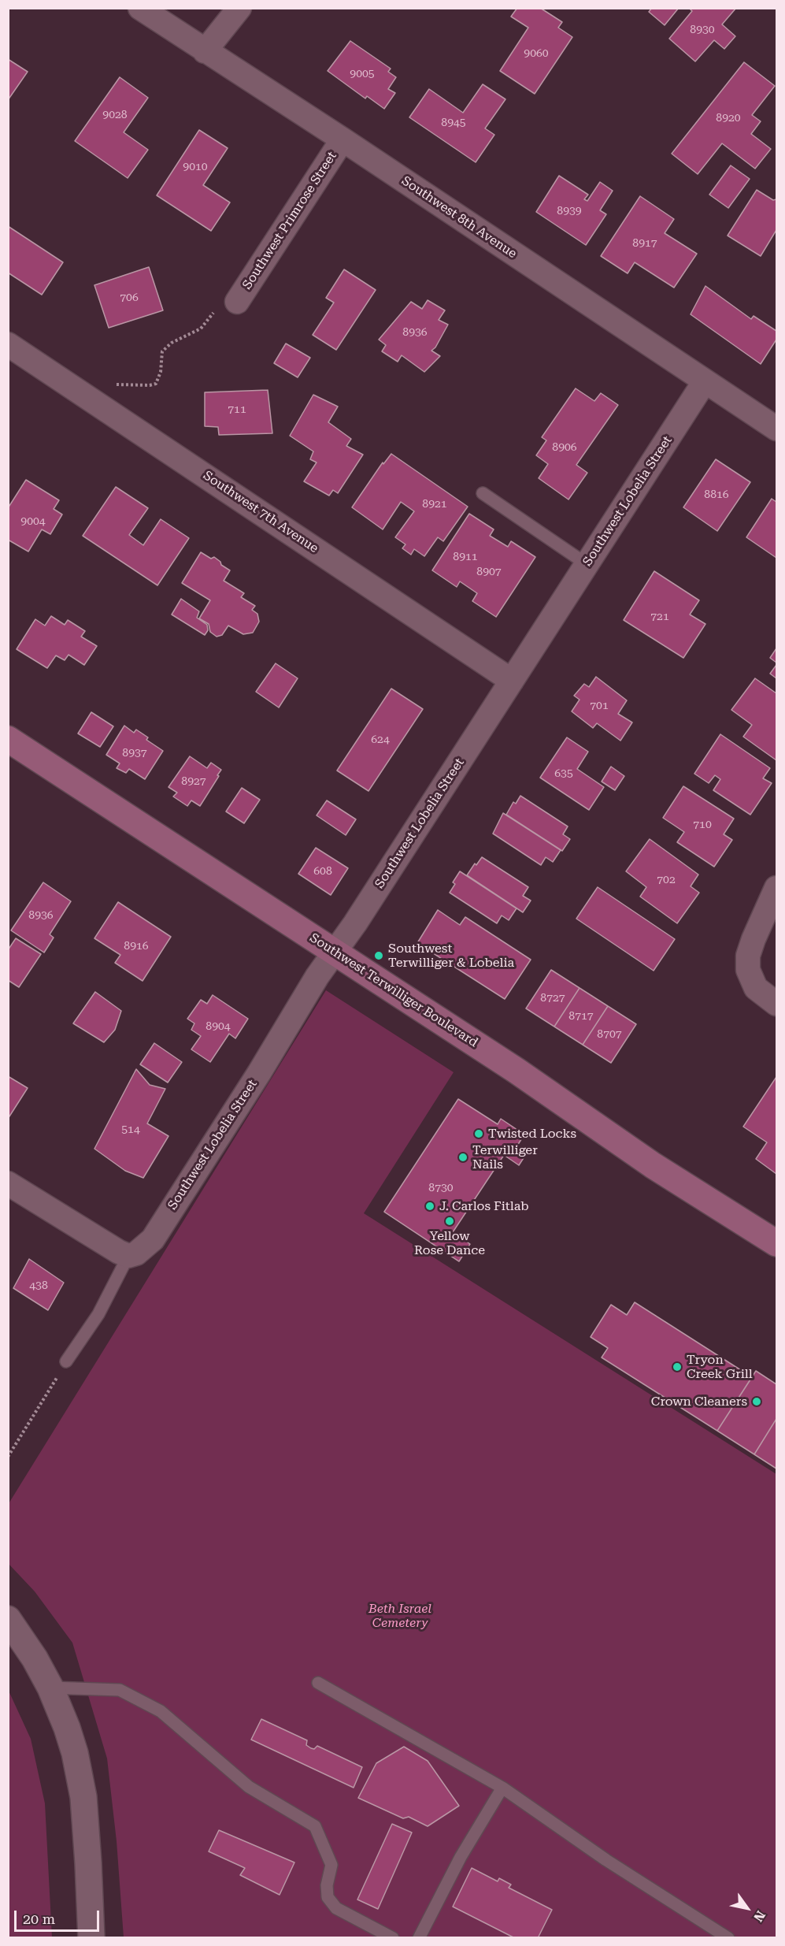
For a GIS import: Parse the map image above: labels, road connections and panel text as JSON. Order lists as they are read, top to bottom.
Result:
{
  "streets": {
    "main road": ["Southwest Terwilliger Boulevard"],
    "street": [
      "Southwest 8th Avenue",
      "Southwest Primrose Street",
      "Southwest Lobelia Street",
      "Southwest 7th Avenue"
    ]
  },
  "crossings": [
    ["Southwest 8th Avenue", "Southwest Primrose Street"],
    ["Southwest 8th Avenue", "Southwest Lobelia Street"],
    ["Southwest Lobelia Street", "Southwest 7th Avenue"],
    ["Southwest Lobelia Street", "Southwest Terwilliger Boulevard"]
  ],
  "parks": ["Beth Israel Cemetery"],
  "places": [
    "Southwest Terwilliger & Lobelia",
    "Twisted Locks",
    "Terwilliger Nails",
    "J. Carlos Fitlab",
    "Yellow Rose Dance",
    "Tryon Creek Grill",
    "Crown Cleaners"
  ],
  "house_numbers": [
    "8930",
    "9060",
    "9005",
    "9028",
    "8920",
    "8945",
    "9010",
    "8939",
    "8917",
    "706",
    "8936",
    "711",
    "8906",
    "8816",
    "8921",
    "9004",
    "8911",
    "8907",
    "721",
    "701",
    "624",
    "8937",
    "635",
    "8927",
    "710",
    "608",
    "702",
    "8936",
    "8916",
    "8727",
    "8717",
    "8904",
    "8707",
    "514",
    "8730",
    "438"
  ],
  "scale_bar": "20 m",
  "north": "bottom right"
}
